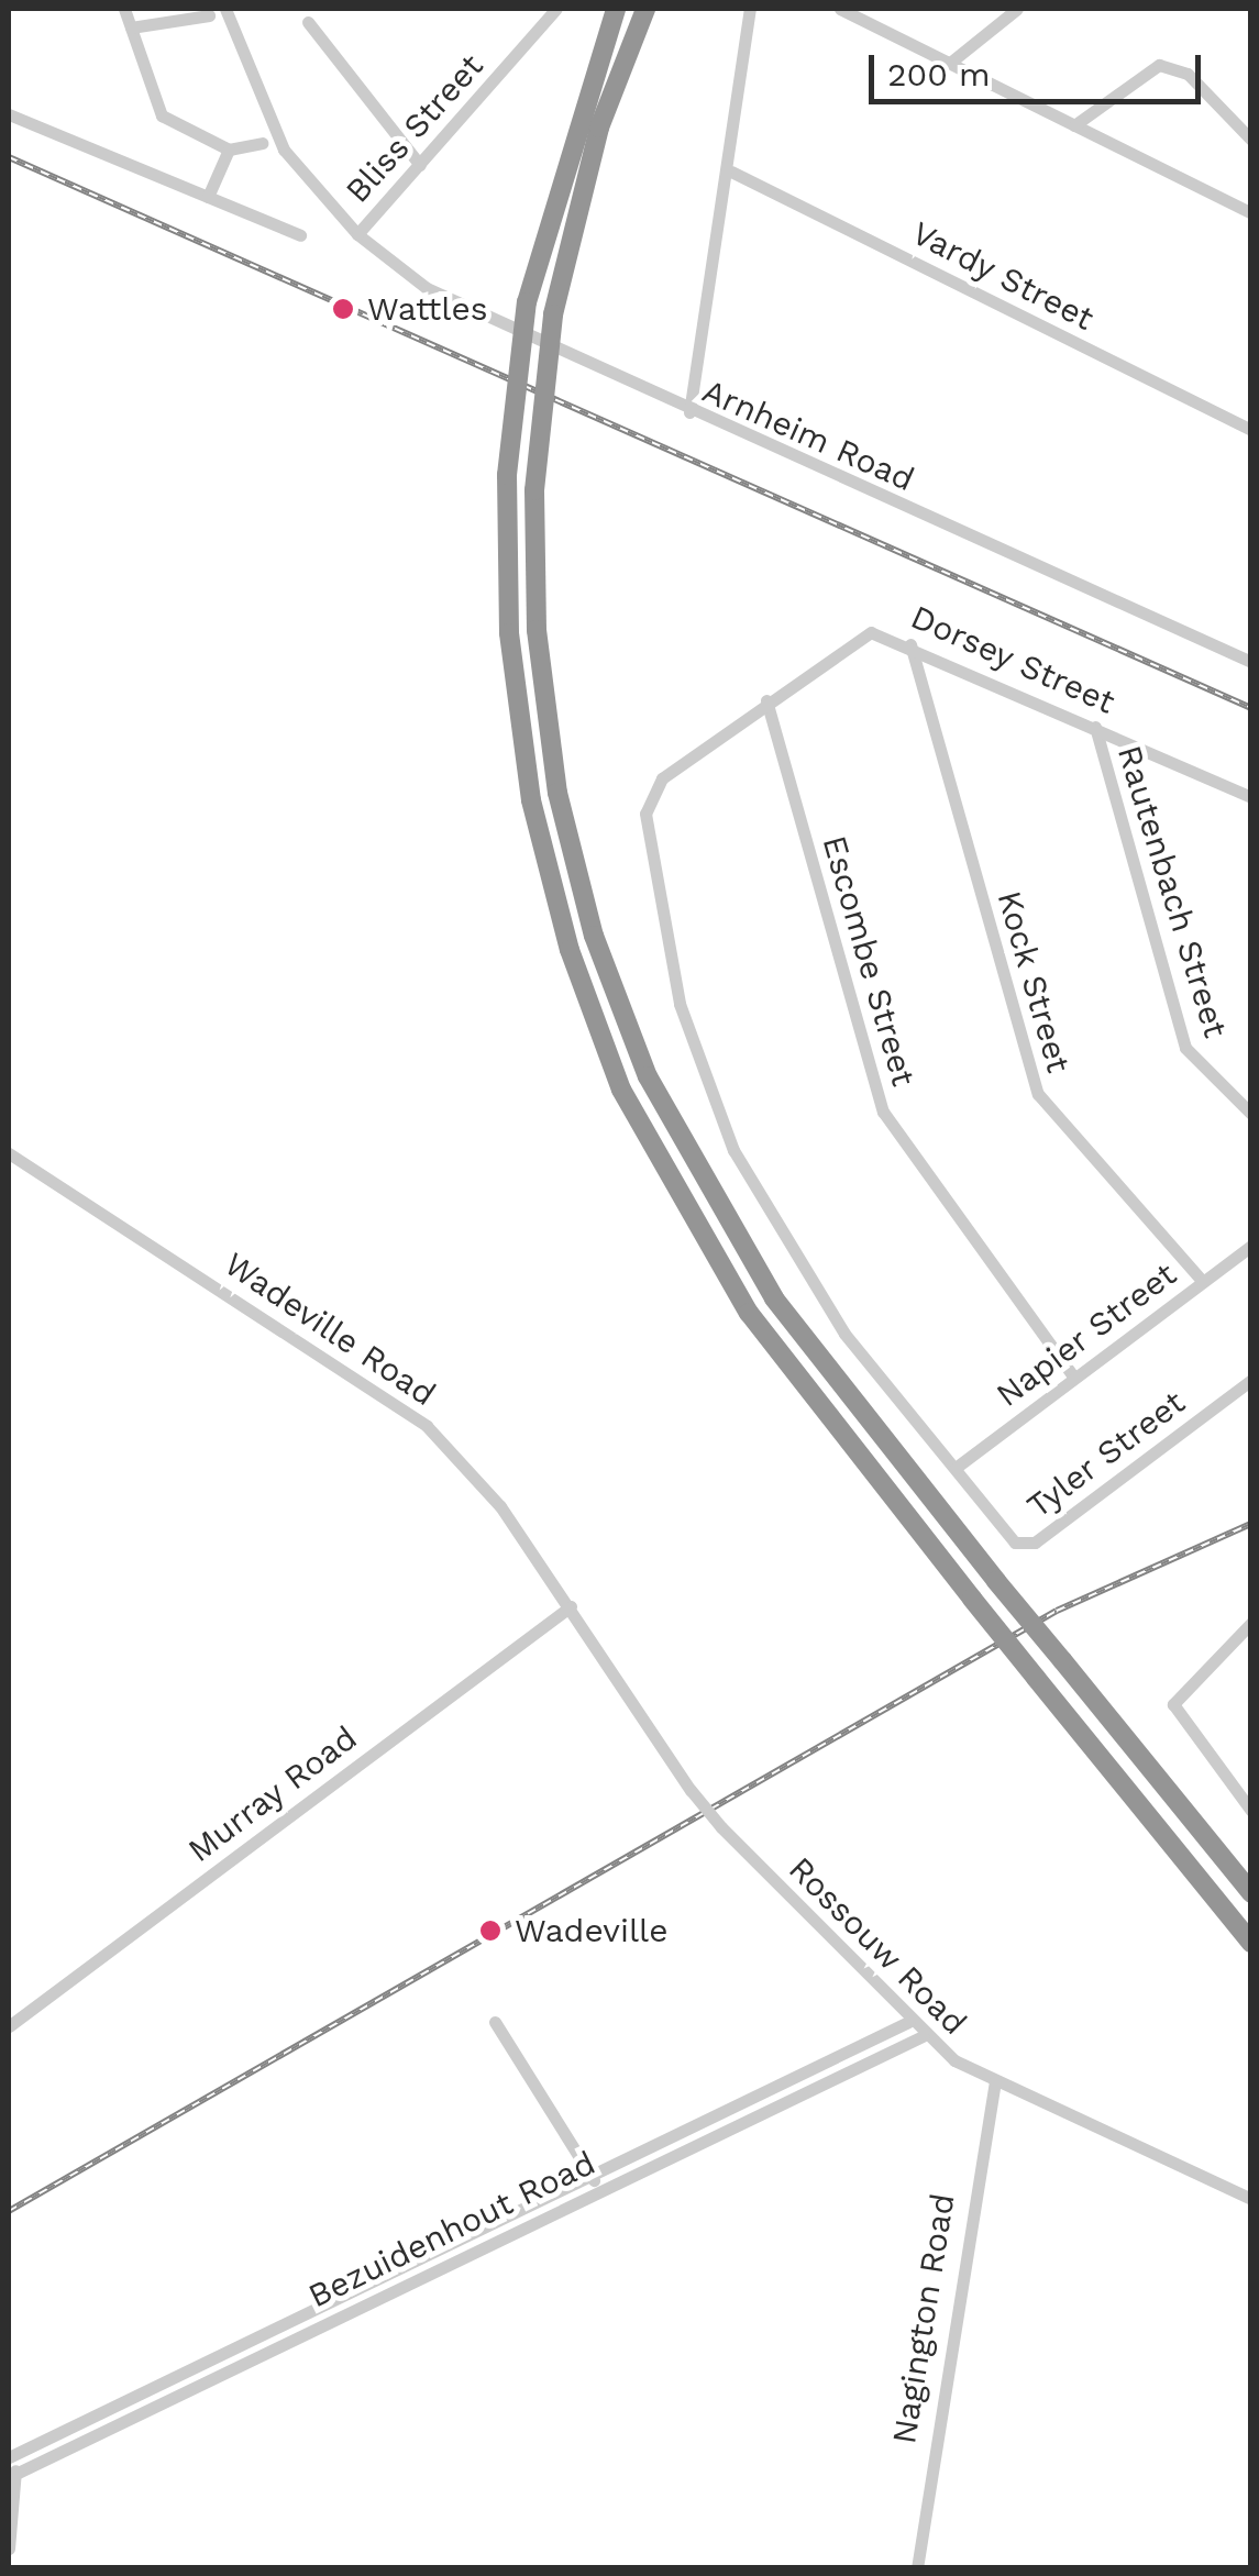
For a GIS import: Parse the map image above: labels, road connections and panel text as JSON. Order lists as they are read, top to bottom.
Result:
{
  "streets": {
    "street": [
      "Bliss Street",
      "Vardy Street",
      "Arnheim Road",
      "Dorsey Street",
      "Rautenbach Street",
      "Escombe Street",
      "Kock Street",
      "Wadeville Road",
      "Napier Street",
      "Tyler Street",
      "Murray Road",
      "Rossouw Road",
      "Bezuidenhout Road",
      "Nagington Road"
    ]
  },
  "crossings": [
    ["Bliss Street", "Arnheim Road"],
    ["Dorsey Street", "Rautenbach Street"],
    ["Dorsey Street", "Escombe Street"],
    ["Dorsey Street", "Kock Street"],
    ["Escombe Street", "Napier Street"],
    ["Kock Street", "Napier Street"],
    ["Wadeville Road", "Murray Road"],
    ["Wadeville Road", "Rossouw Road"],
    ["Napier Street", "Tyler Street"],
    ["Murray Road", "Rossouw Road"],
    ["Rossouw Road", "Bezuidenhout Road"],
    ["Rossouw Road", "Nagington Road"]
  ],
  "places": ["Wattles", "Wadeville"],
  "scale_bar": "200 m"
}
